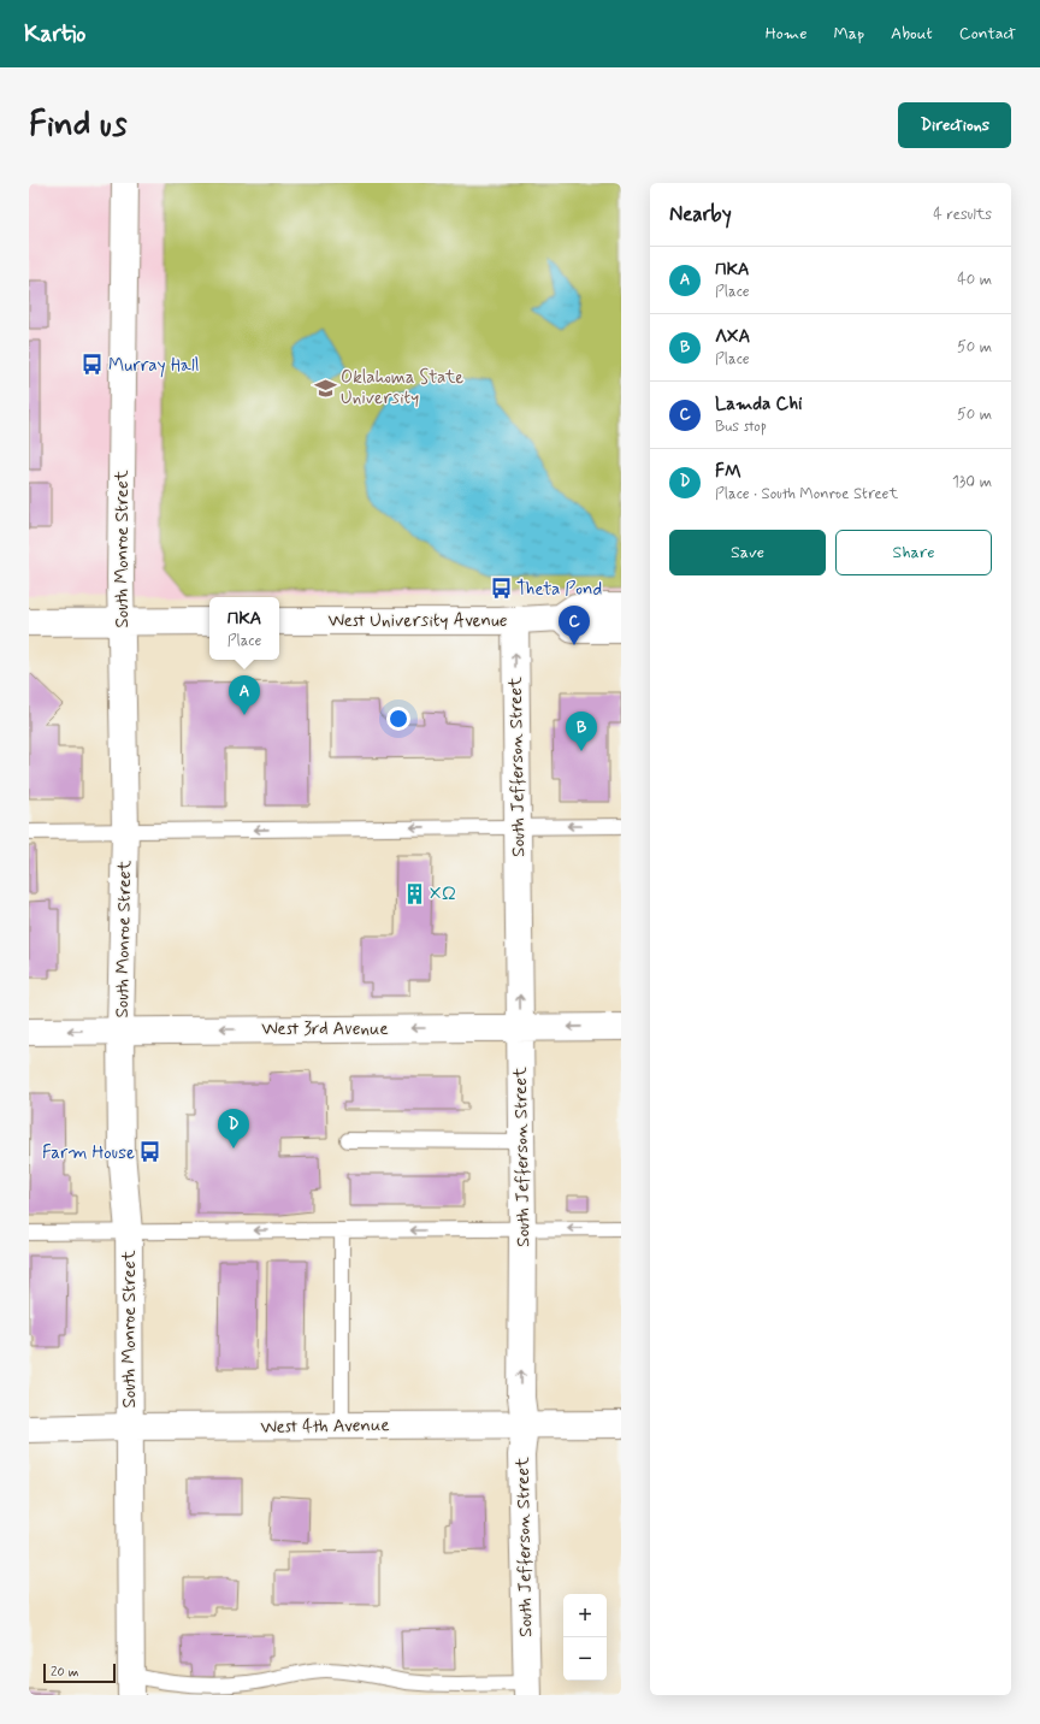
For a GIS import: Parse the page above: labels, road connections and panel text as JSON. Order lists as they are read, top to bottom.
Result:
{
  "streets": {
    "street": [
      "South Monroe Street",
      "West University Avenue",
      "South Jefferson Street",
      "West 3rd Avenue",
      "West 4th Avenue"
    ]
  },
  "crossings": [
    ["South Monroe Street", "West 3rd Avenue"],
    ["South Monroe Street", "West 4th Avenue"],
    ["West University Avenue", "South Jefferson Street"],
    ["South Jefferson Street", "West 3rd Avenue"],
    ["South Jefferson Street", "West 4th Avenue"]
  ],
  "one_way": ["South Jefferson Street", "West 3rd Avenue"],
  "places": {
    "bus stop": ["Murray Hall", "Theta Pond", "Farm House"],
    "school or university": ["Oklahoma State University"],
    "building": ["XΩ"]
  },
  "scale_bar": "20 m",
  "page": {
    "header": "Kartio",
    "nav": [
      "Home",
      "Map",
      "About",
      "Contact"
    ],
    "buttons": [
      "Directions",
      ["Save", "Share"]
    ],
    "title": "Find us",
    "heading": ["Nearby", "4 results"],
    "list": [
      {
        "mark": "A",
        "name": "ΠΚΑ",
        "note": "Place",
        "value": "40 m"
      },
      {
        "mark": "B",
        "name": "ΛXA",
        "note": "Place",
        "value": "50 m"
      },
      {
        "mark": "C",
        "name": "Lamda Chi",
        "note": "Bus stop",
        "value": "50 m"
      },
      {
        "mark": "D",
        "name": "FM",
        "note": "Place · South Monroe Street",
        "value": "130 m"
      }
    ],
    "popup": ["ΠΚΑ", "Place"],
    "pins": [
      "C",
      "A",
      "B",
      "D"
    ],
    "map_buttons": ["+", "−"],
    "scale": "20 m"
  }
}
